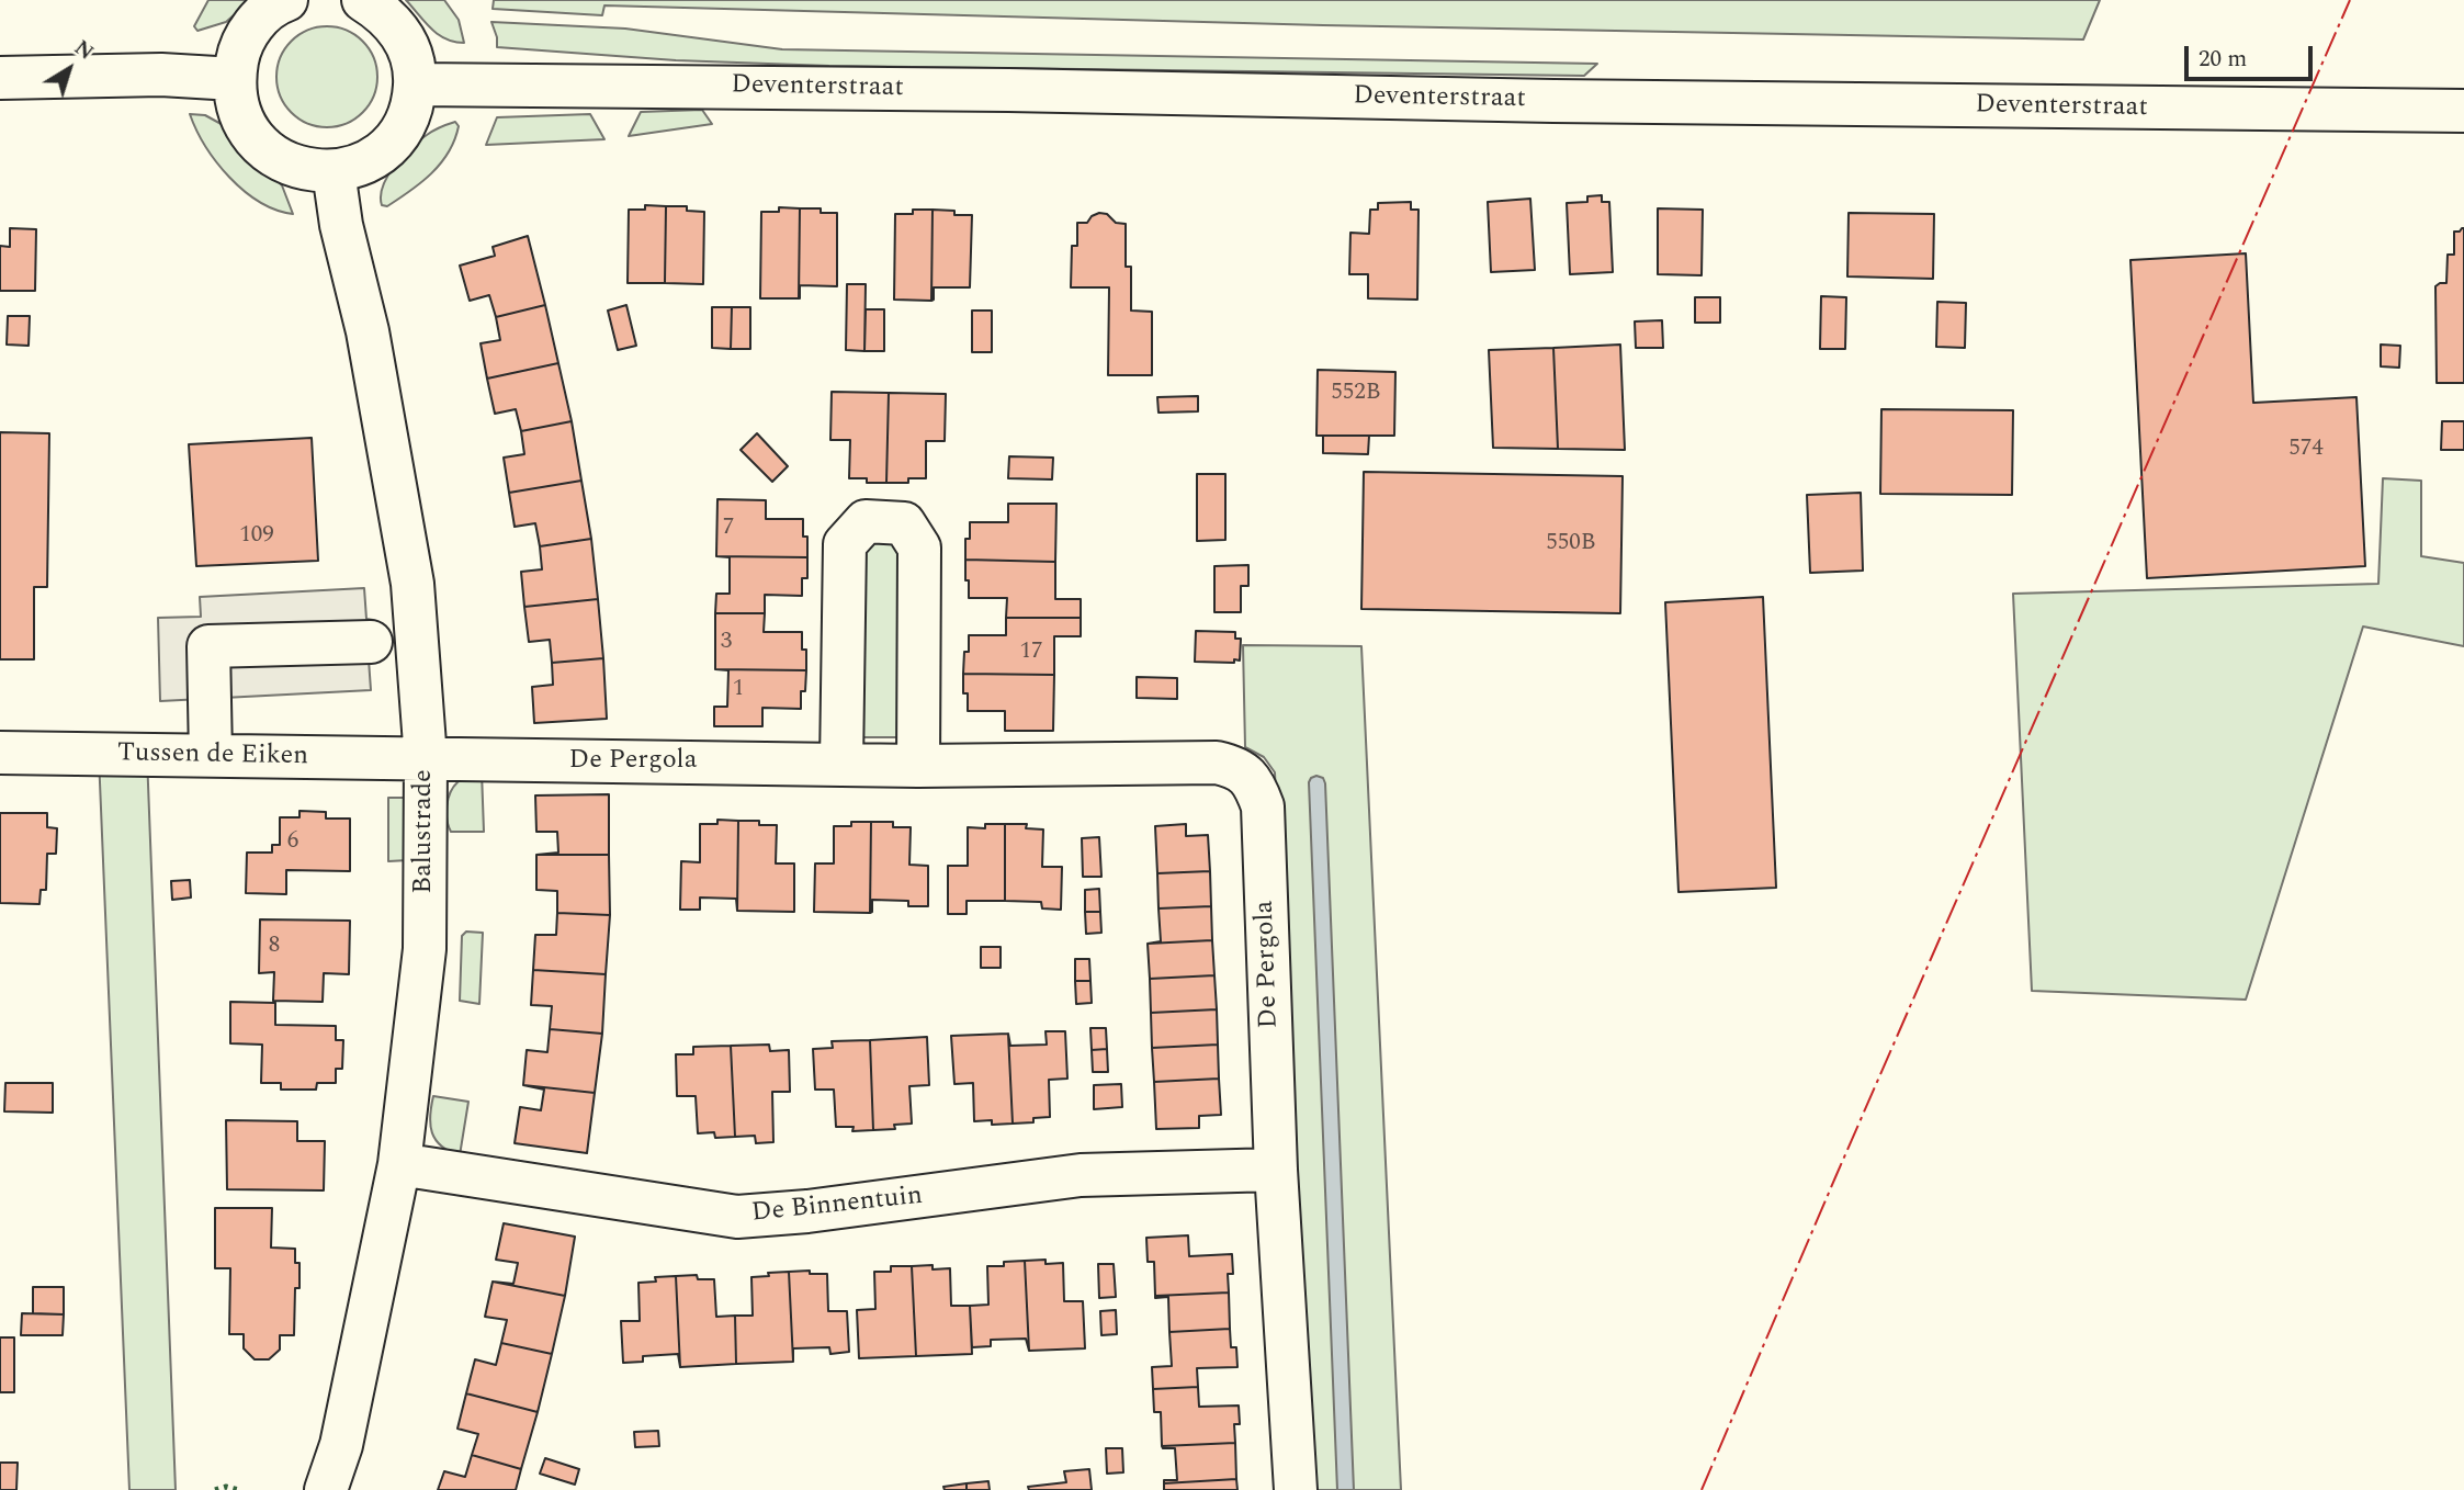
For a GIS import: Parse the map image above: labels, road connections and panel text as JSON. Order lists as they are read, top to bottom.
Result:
{
  "streets": {
    "street": [
      "Deventerstraat",
      "Tussen de Eiken",
      "De Pergola",
      "Balustrade",
      "De Binnentuin"
    ]
  },
  "crossings": [
    ["Tussen de Eiken", "De Pergola"],
    ["Tussen de Eiken", "Balustrade"],
    ["De Pergola", "Balustrade"],
    ["De Pergola", "De Binnentuin"],
    ["Balustrade", "De Binnentuin"]
  ],
  "house_numbers": [
    "552B",
    "574",
    "7",
    "109",
    "550B",
    "3",
    "17",
    "1",
    "6",
    "8"
  ],
  "scale_bar": "20 m",
  "north": "top right"
}
